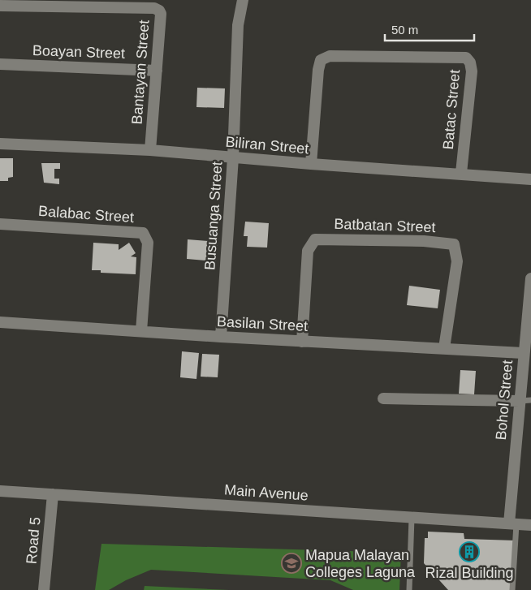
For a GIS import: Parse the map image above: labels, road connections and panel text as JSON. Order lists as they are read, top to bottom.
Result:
{
  "streets": {
    "street": [
      "Boayan Street",
      "Bantayan Street",
      "Batac Street",
      "Biliran Street",
      "Balabac Street",
      "Busuanga Street",
      "Batbatan Street",
      "Basilan Street",
      "Bohol Street",
      "Main Avenue",
      "Road 5"
    ]
  },
  "crossings": [
    ["Boayan Street", "Bantayan Street"],
    ["Bantayan Street", "Biliran Street"],
    ["Batac Street", "Biliran Street"],
    ["Biliran Street", "Busuanga Street"],
    ["Balabac Street", "Basilan Street"],
    ["Busuanga Street", "Basilan Street"],
    ["Batbatan Street", "Basilan Street"],
    ["Basilan Street", "Bohol Street"],
    ["Bohol Street", "Main Avenue"],
    ["Main Avenue", "Road 5"]
  ],
  "places": {
    "building": ["Rizal Building"],
    "school or university": ["Mapua Malayan Colleges Laguna"]
  },
  "scale_bar": "50 m"
}
